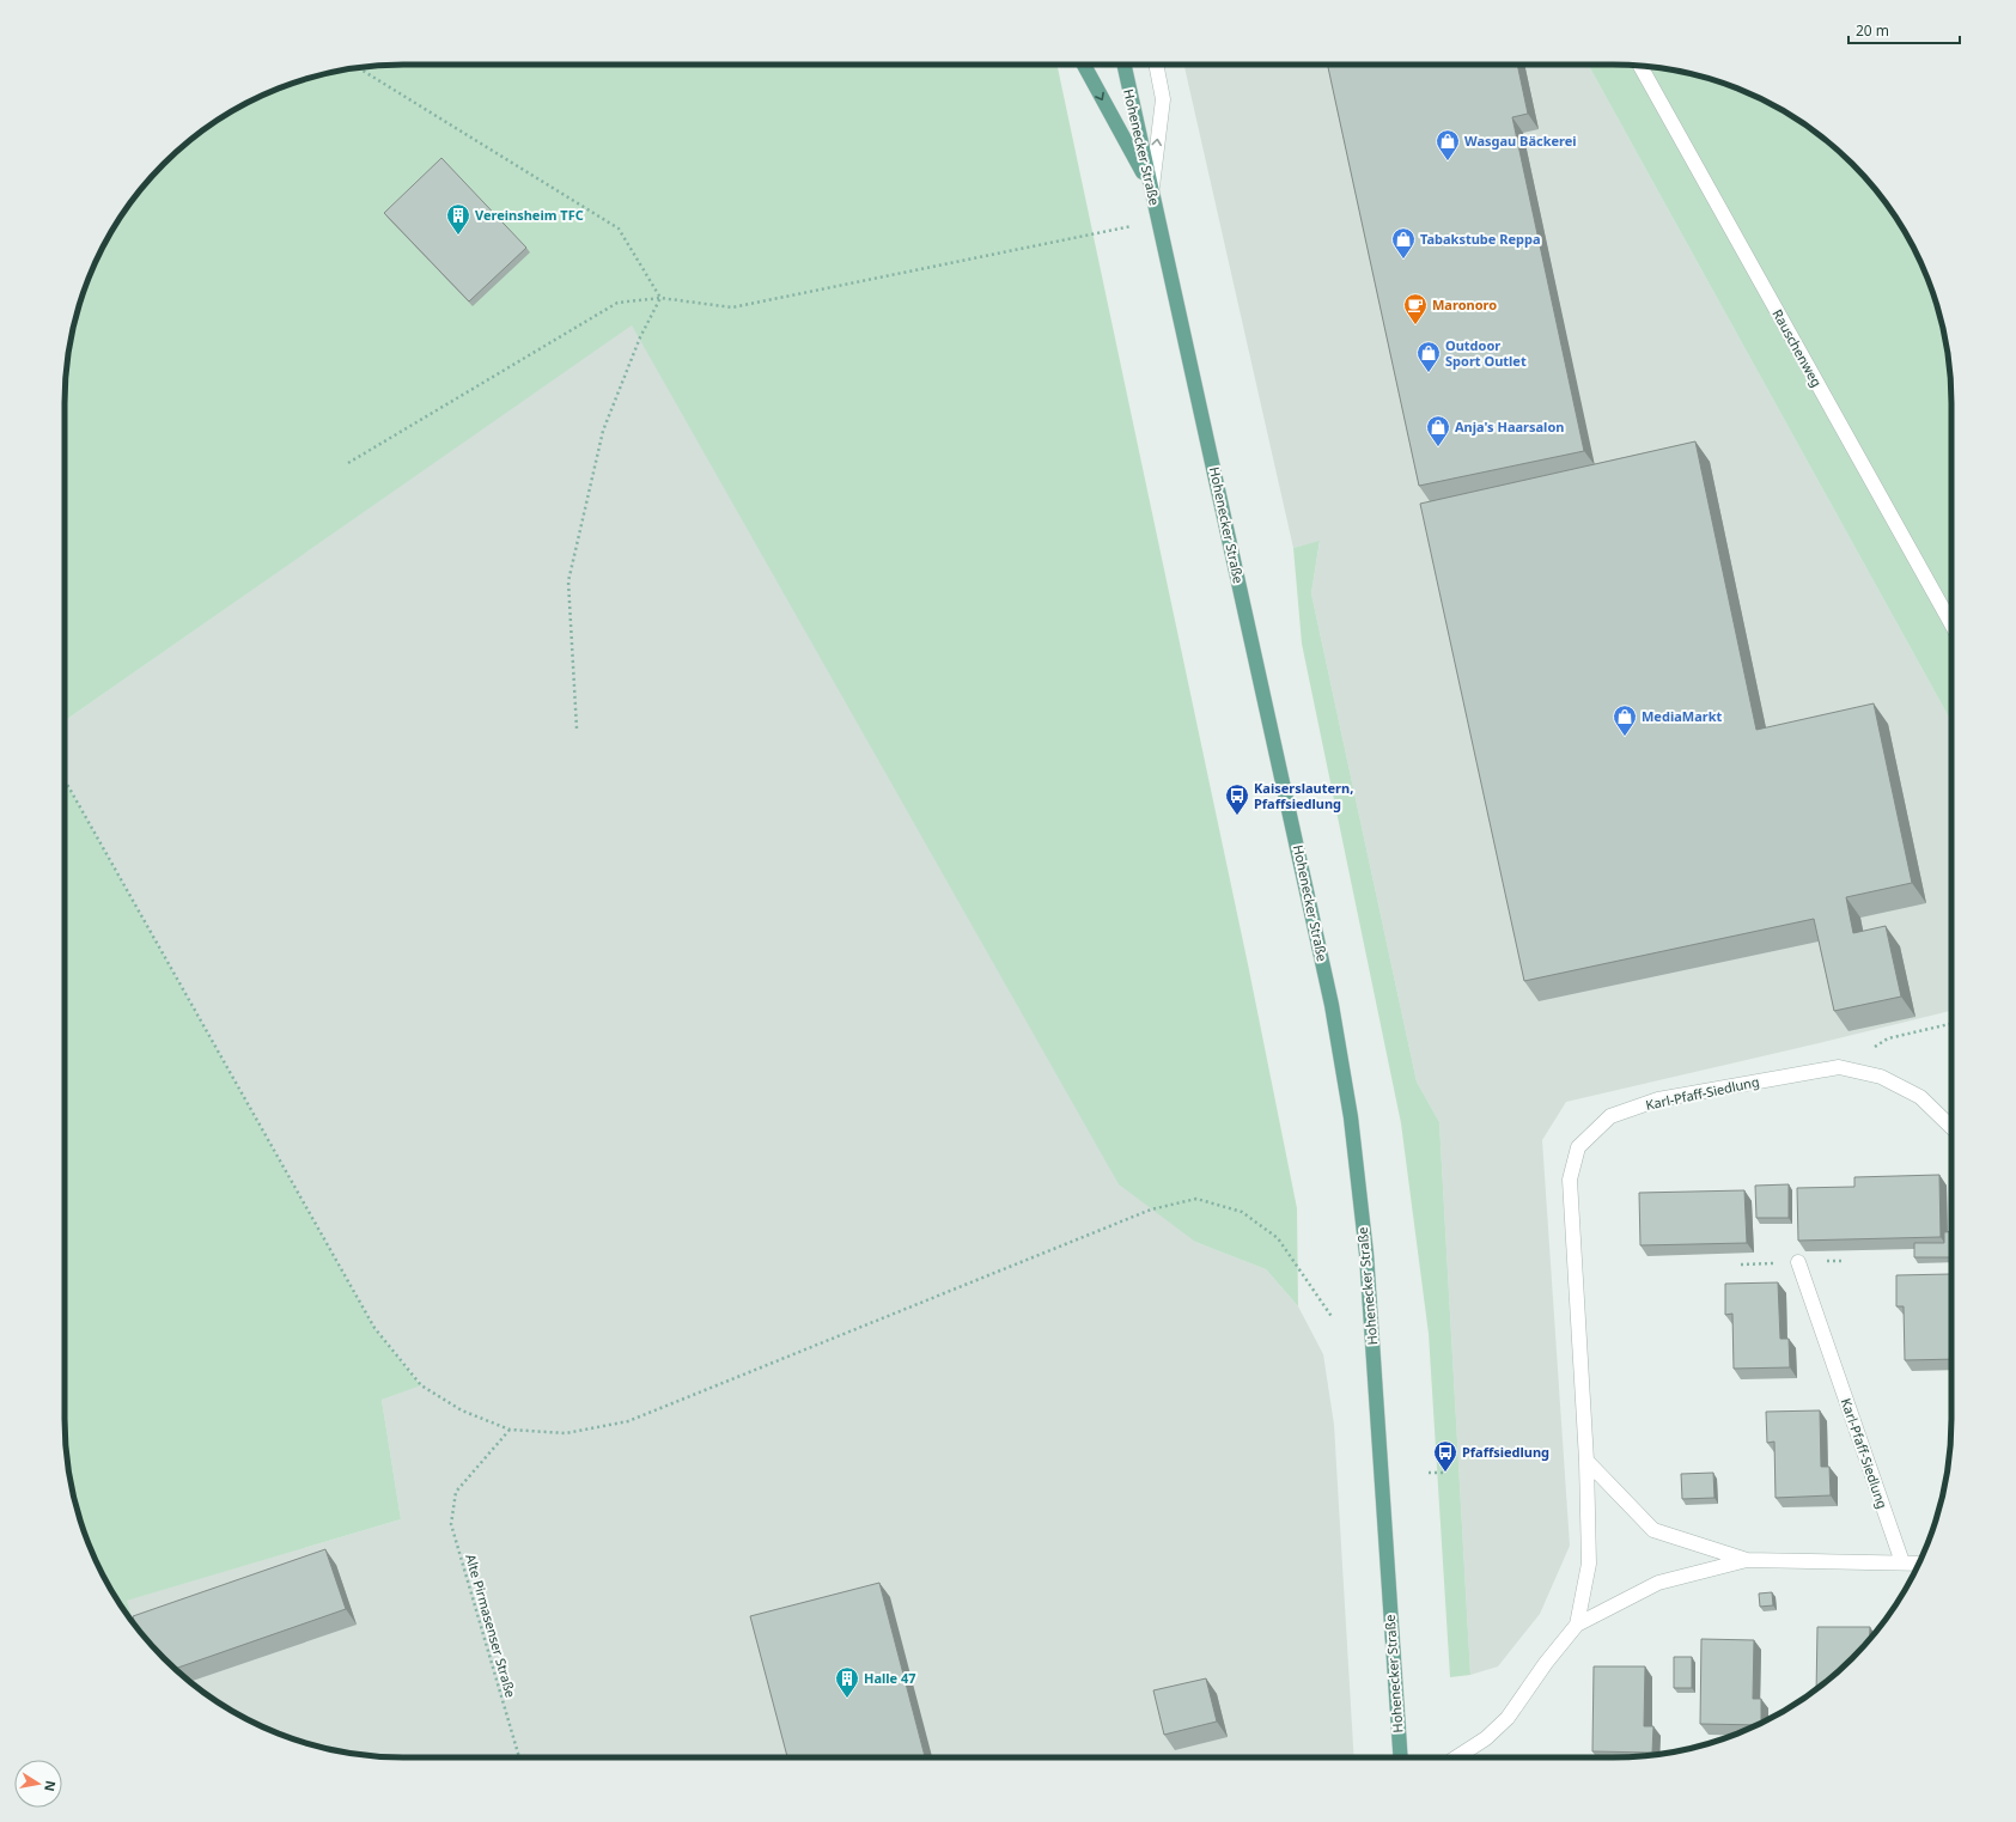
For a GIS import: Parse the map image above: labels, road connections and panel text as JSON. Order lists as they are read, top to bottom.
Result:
{
  "streets": {
    "main road": ["Hohenecker Straße"],
    "street": ["Rauschenweg", "Karl-Pfaff-Siedlung"],
    "path": ["Alte Pirmasenser Straße"]
  },
  "places": {
    "shop": [
      "Wasgau Bäckerei",
      "Tabakstube Reppa",
      "Outdoor Sport Outlet",
      "Anja's Haarsalon",
      "MediaMarkt"
    ],
    "building": ["Vereinsheim TFC", "Halle 47"],
    "cafe": ["Maronoro"],
    "bus stop": ["Kaiserslautern, Pfaffsiedlung", "Pfaffsiedlung"]
  },
  "scale_bar": "20 m",
  "north": "right"
}
